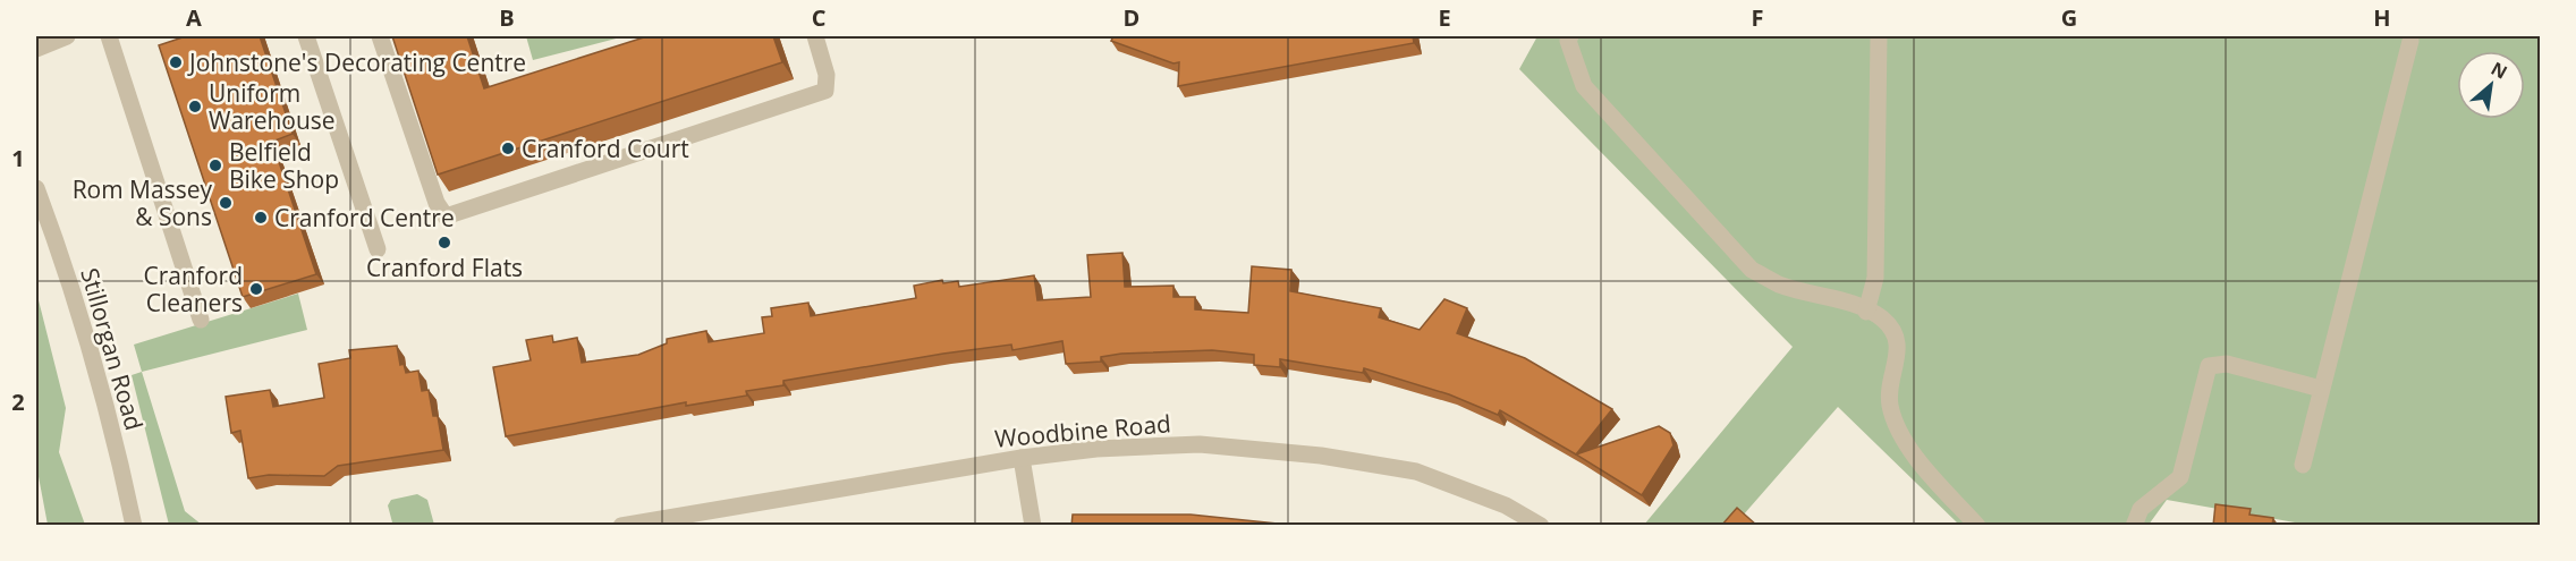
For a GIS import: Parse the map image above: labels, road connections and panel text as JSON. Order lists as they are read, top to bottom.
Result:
{
  "streets": {
    "street": ["Stillorgan Road", "Woodbine Road"]
  },
  "places": [
    "Johnstone's Decorating Centre",
    "Uniform Warehouse",
    "Cranford Court",
    "Belfield Bike Shop",
    "Rom Massey & Sons",
    "Cranford Centre",
    "Cranford Flats",
    "Cranford Cleaners"
  ],
  "north": "top right",
  "grid": {
    "columns": [
      "A",
      "B",
      "C",
      "D",
      "E",
      "F",
      "G",
      "H"
    ],
    "rows": ["1", "2"]
  }
}
